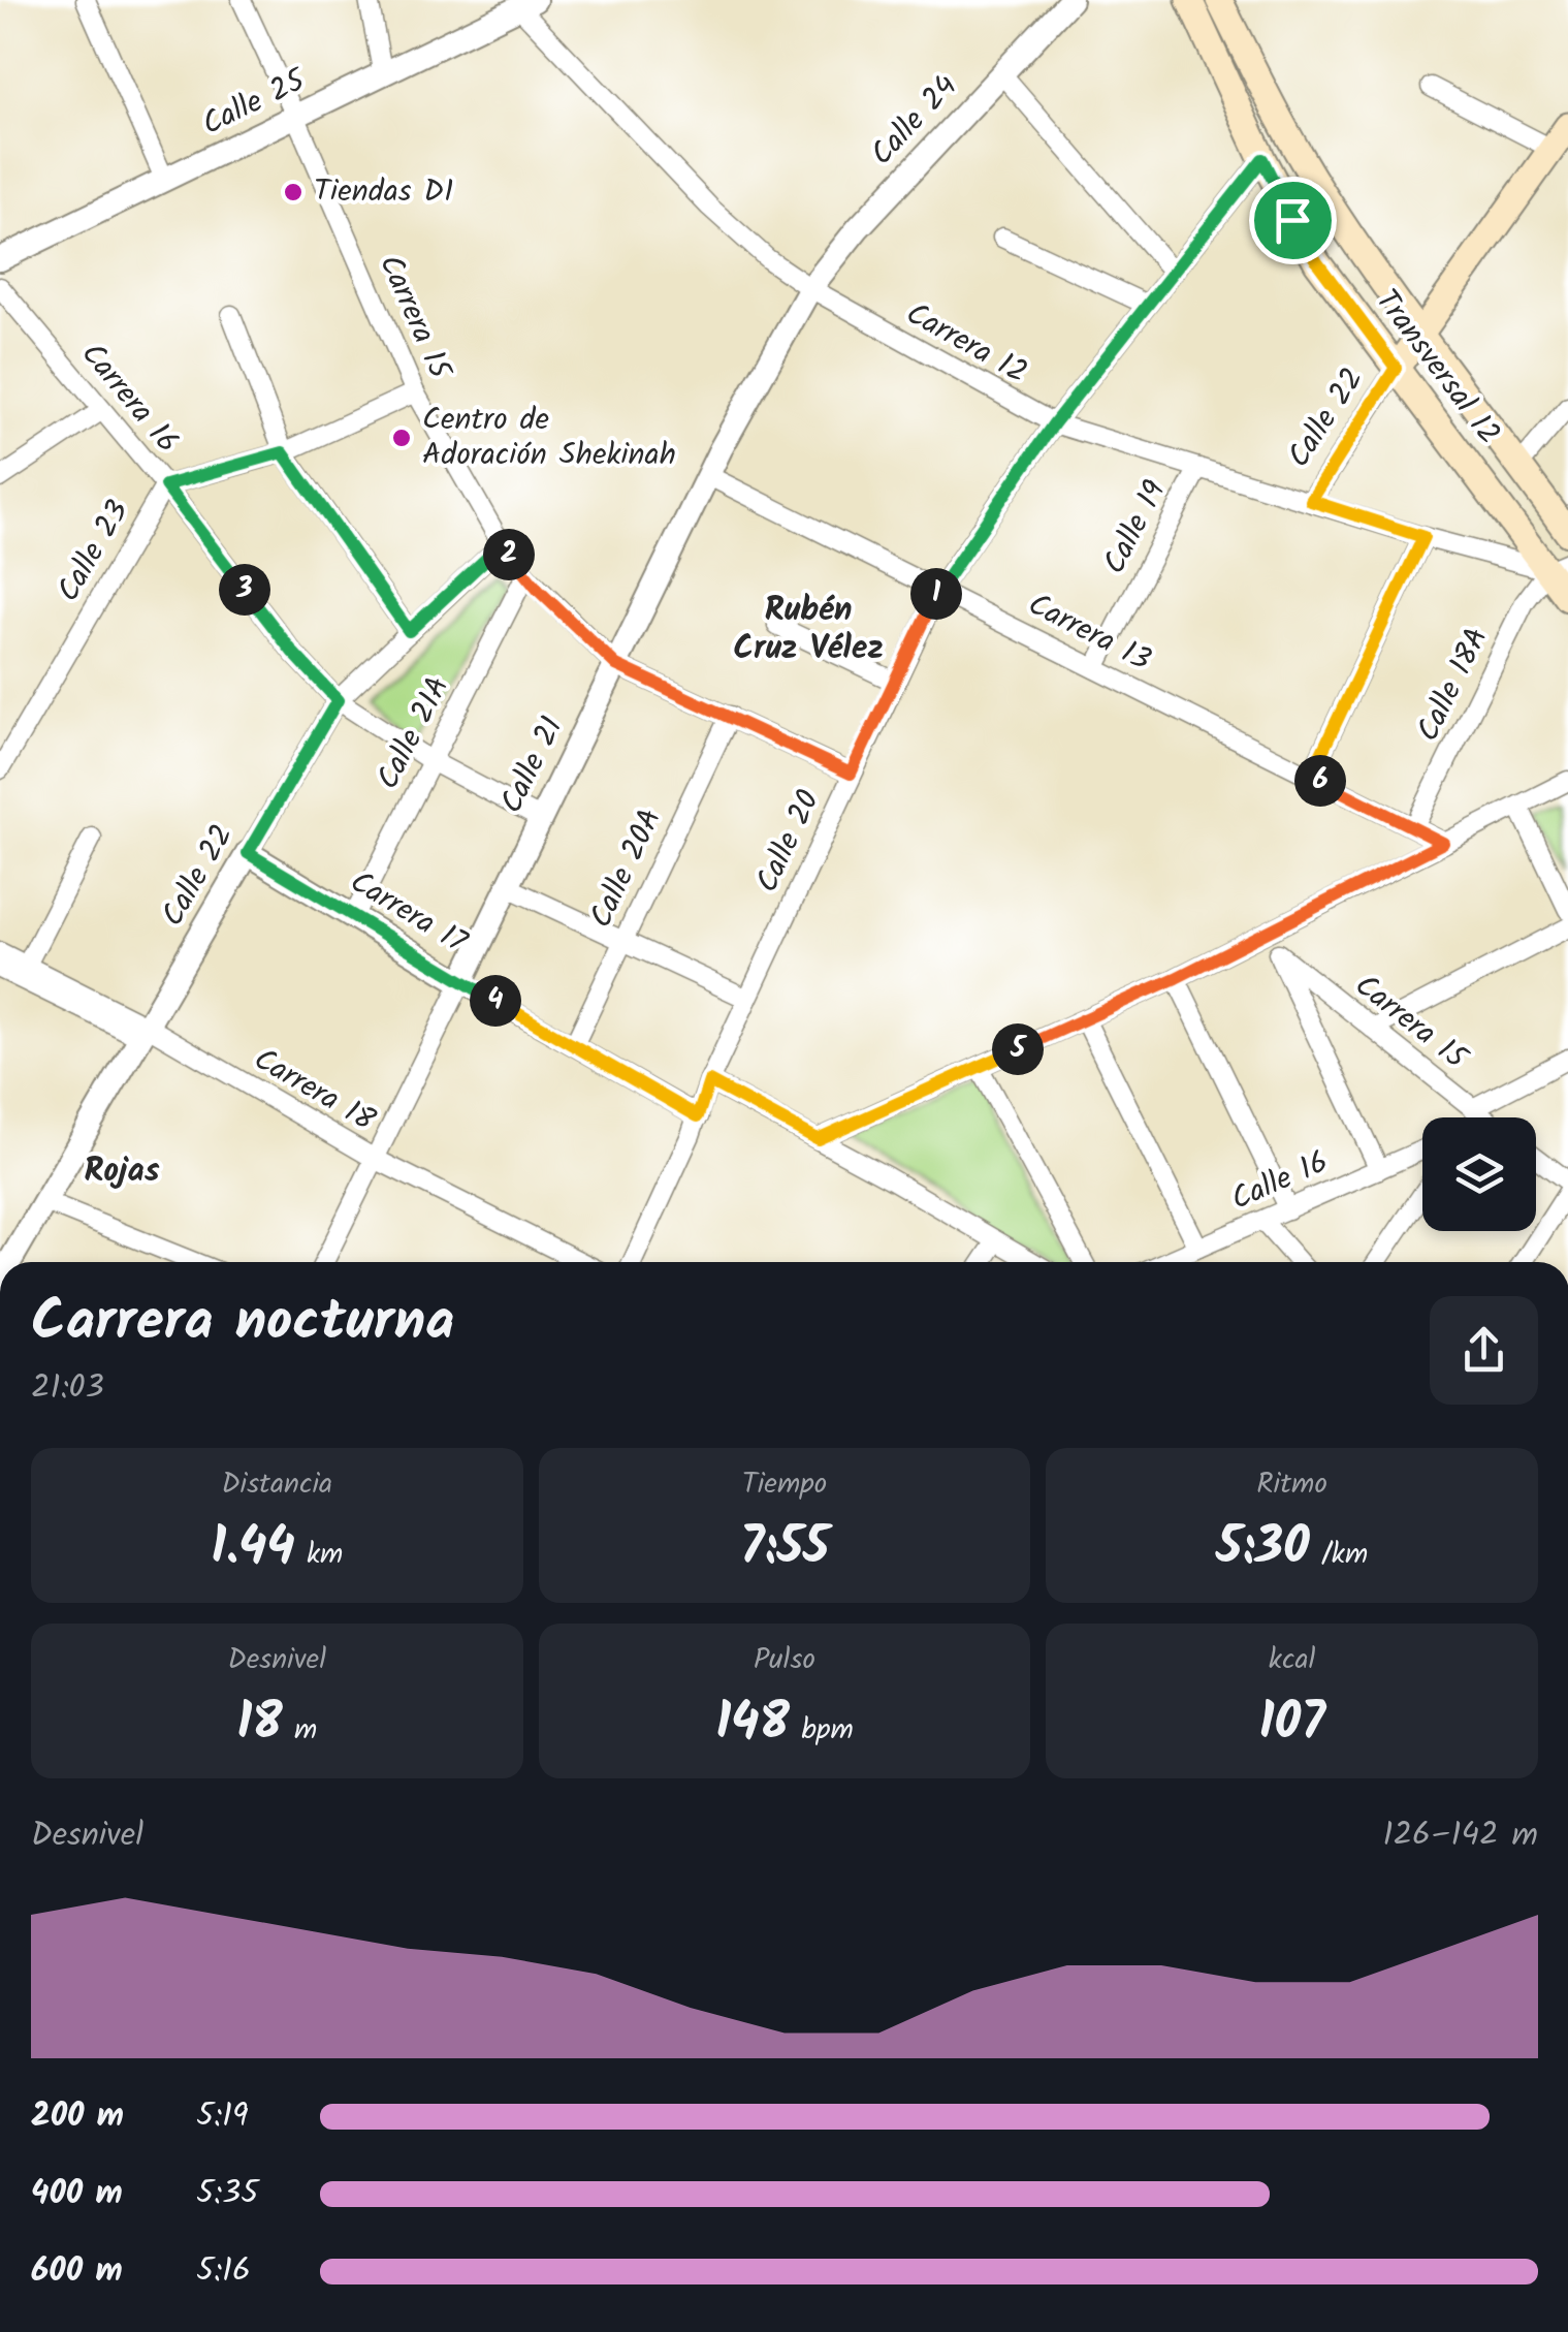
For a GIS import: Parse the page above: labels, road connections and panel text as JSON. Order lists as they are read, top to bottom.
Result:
{
  "streets": {
    "main road": ["Transversal 12"],
    "street": [
      "Calle 25",
      "Calle 24",
      "Carrera 15",
      "Carrera 12",
      "Carrera 16",
      "Calle 22",
      "Calle 19",
      "Calle 23",
      "Carrera 13",
      "Calle 18A",
      "Calle 21A",
      "Calle 21",
      "Calle 20",
      "Calle 20A",
      "Carrera 17",
      "Carrera 18",
      "Calle 16"
    ]
  },
  "crossings": [
    ["Calle 25", "Carrera 15"],
    ["Calle 25", "Carrera 12"],
    ["Calle 24", "Carrera 12"],
    ["Calle 24", "Calle 21"],
    ["Carrera 15", "Calle 22"],
    ["Carrera 15", "Calle 23"],
    ["Carrera 15", "Calle 21A"],
    ["Carrera 15", "Calle 21"],
    ["Carrera 15", "Calle 20"],
    ["Carrera 15", "Calle 20A"],
    ["Carrera 12", "Transversal 12"],
    ["Carrera 12", "Calle 22"],
    ["Carrera 12", "Calle 19"],
    ["Carrera 12", "Calle 18A"],
    ["Carrera 12", "Calle 21"],
    ["Carrera 12", "Calle 20"],
    ["Transversal 12", "Calle 22"],
    ["Transversal 12", "Calle 18A"],
    ["Transversal 12", "Calle 20"],
    ["Carrera 16", "Calle 22"],
    ["Carrera 16", "Calle 23"],
    ["Carrera 16", "Calle 21A"],
    ["Carrera 16", "Calle 21"],
    ["Calle 22", "Carrera 17"],
    ["Calle 22", "Carrera 18"],
    ["Calle 19", "Carrera 13"],
    ["Carrera 13", "Calle 18A"],
    ["Carrera 13", "Calle 21"],
    ["Carrera 13", "Calle 20"],
    ["Calle 21A", "Carrera 17"],
    ["Calle 21", "Carrera 17"],
    ["Calle 21", "Carrera 18"],
    ["Calle 20", "Carrera 17"],
    ["Calle 20A", "Carrera 17"]
  ],
  "districts": ["Rubén Cruz Vélez", "Rojas"],
  "places": ["Tiendas D1", "Centro de Adoración Shekinah"],
  "page": {
    "pins": [
      "2",
      "3",
      "1",
      "6",
      "4",
      "5"
    ],
    "heading": ["Carrera nocturna", "21:03"],
    "stats": [
      ["Distancia", "1.44 km"],
      ["Tiempo", "7:55"],
      ["Ritmo", "5:30 /km"],
      ["Desnivel", "18 m"],
      ["Pulso", "148 bpm"],
      ["kcal", "107"]
    ],
    "chart": ["Desnivel", "126–142 m"],
    "list": [
      {
        "name": "200 m",
        "note": "5:19"
      },
      {
        "name": "400 m",
        "note": "5:35"
      },
      {
        "name": "600 m",
        "note": "5:16"
      }
    ]
  }
}
